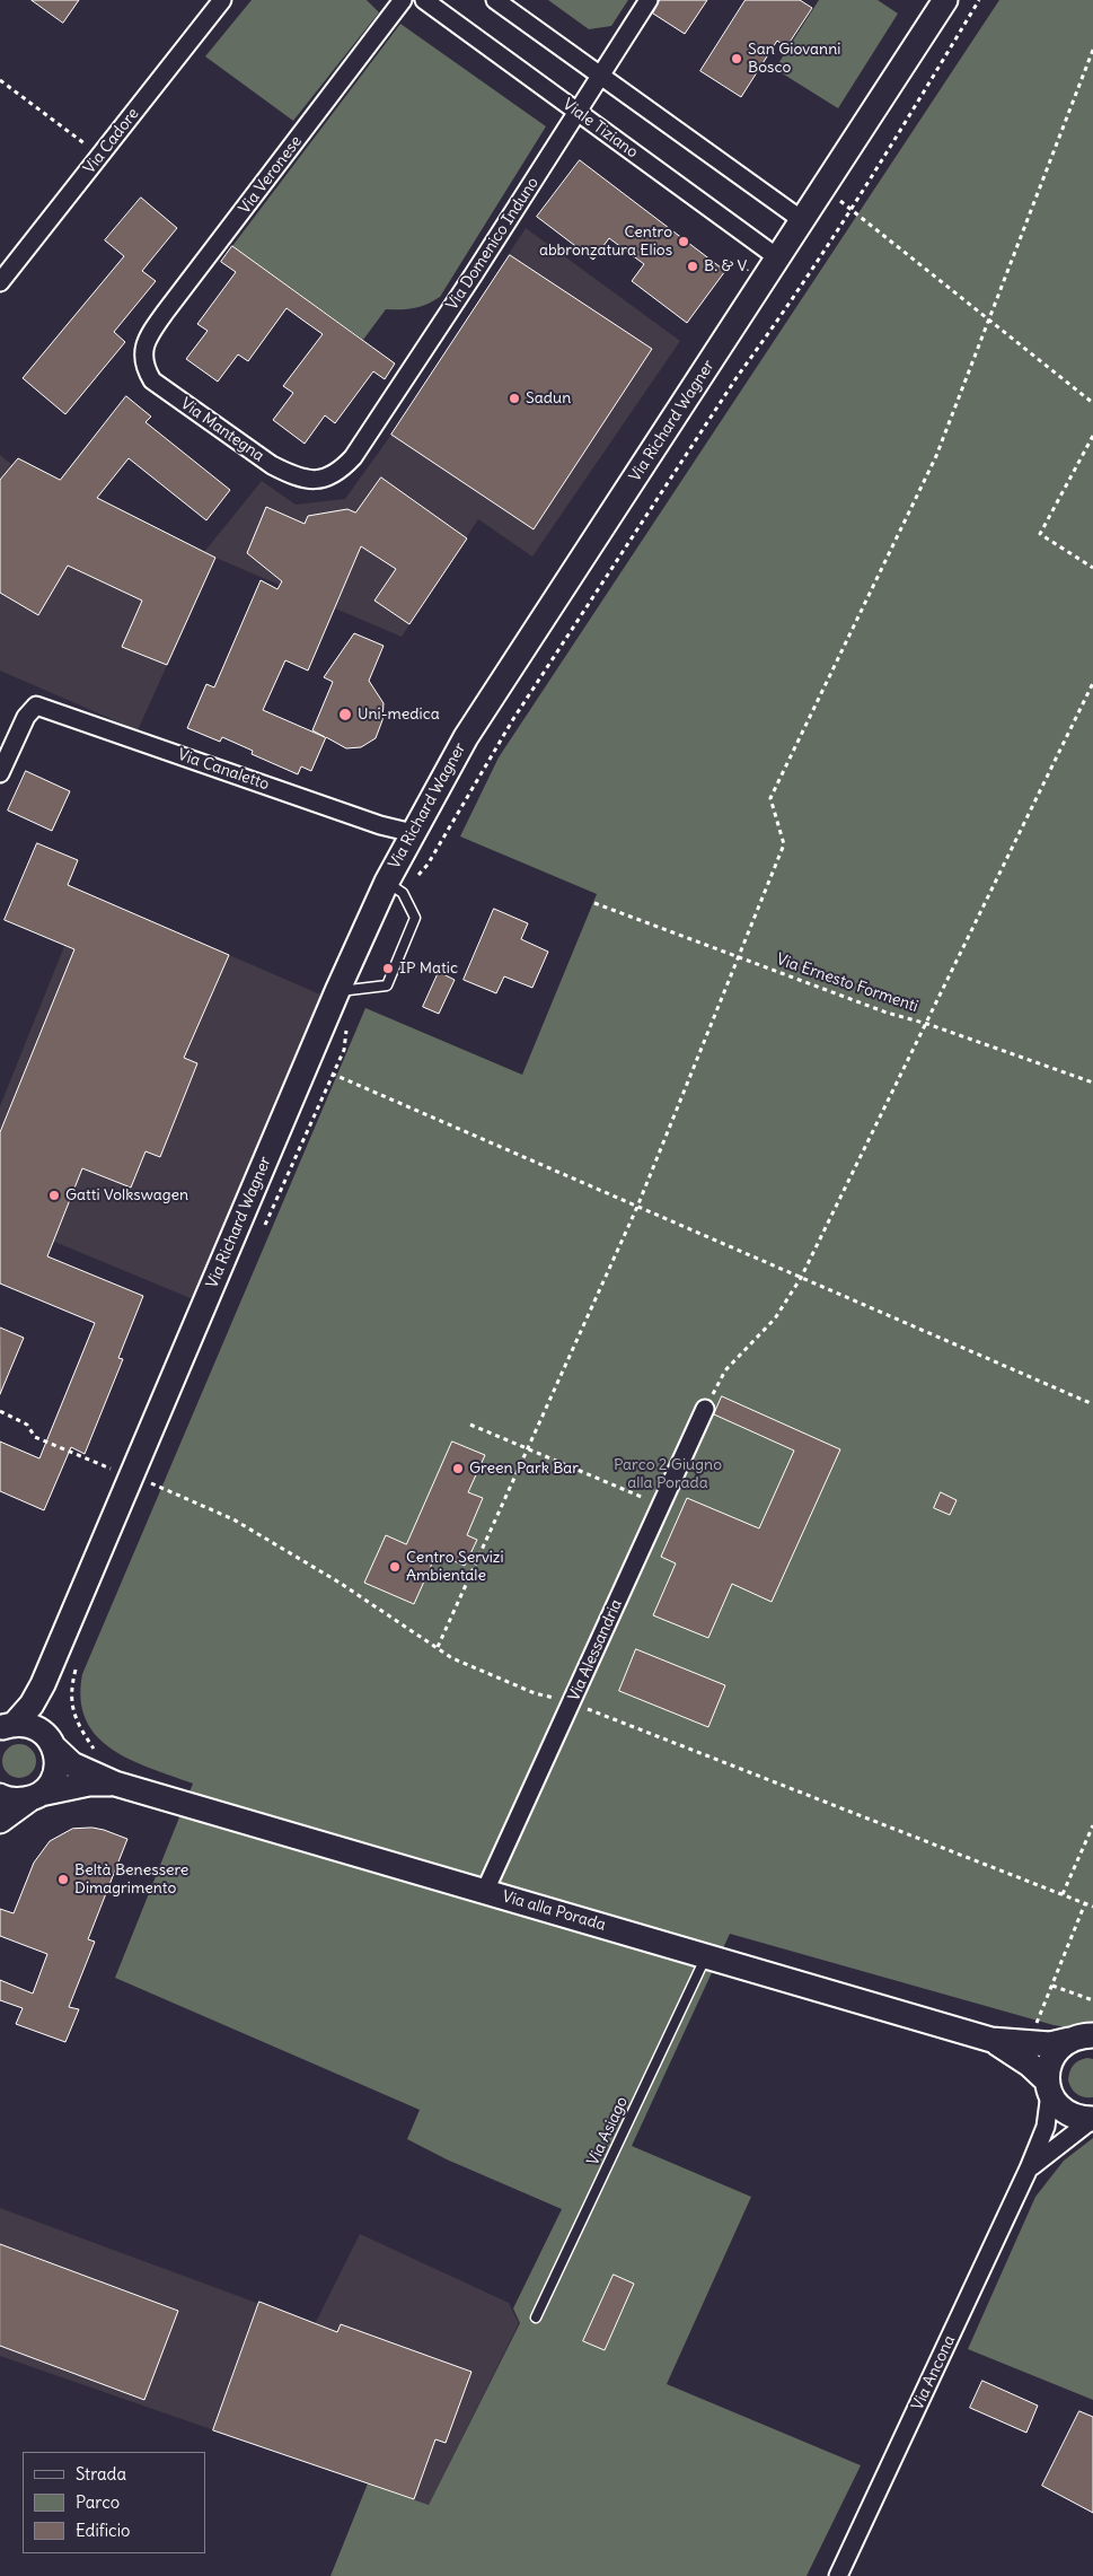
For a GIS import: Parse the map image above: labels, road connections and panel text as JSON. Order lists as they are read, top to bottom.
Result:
{
  "streets": {
    "street": [
      "Viale Tiziano",
      "Via Cadore",
      "Via Veronese",
      "Via Domenico Induno",
      "Via Richard Wagner",
      "Via Mantegna",
      "Via Canaletto",
      "Via Alessandria",
      "Via alla Porada",
      "Via Ancona"
    ],
    "lane": ["Via Asiago"],
    "path": ["Via Ernesto Formenti"]
  },
  "crossings": [
    ["Viale Tiziano", "Via Domenico Induno"],
    ["Viale Tiziano", "Via Richard Wagner"],
    ["Via Veronese", "Via Mantegna"],
    ["Via Domenico Induno", "Via Mantegna"],
    ["Via Richard Wagner", "Via Canaletto"],
    ["Via Richard Wagner", "Via alla Porada"],
    ["Via Alessandria", "Via alla Porada"],
    ["Via alla Porada", "Via Asiago"],
    ["Via alla Porada", "Via Ancona"]
  ],
  "parks": ["Parco 2 Giugno alla Porada"],
  "places": [
    "San Giovanni Bosco",
    "Centro abbronzatura Elios",
    "B. & V.",
    "Sadun",
    "Uni-medica",
    "IP Matic",
    "Gatti Volkswagen",
    "Green Park Bar",
    "Centro Servizi Ambientale",
    "Beltà Benessere Dimagrimento"
  ],
  "legend": ["Strada", "Parco", "Edificio"]
}
